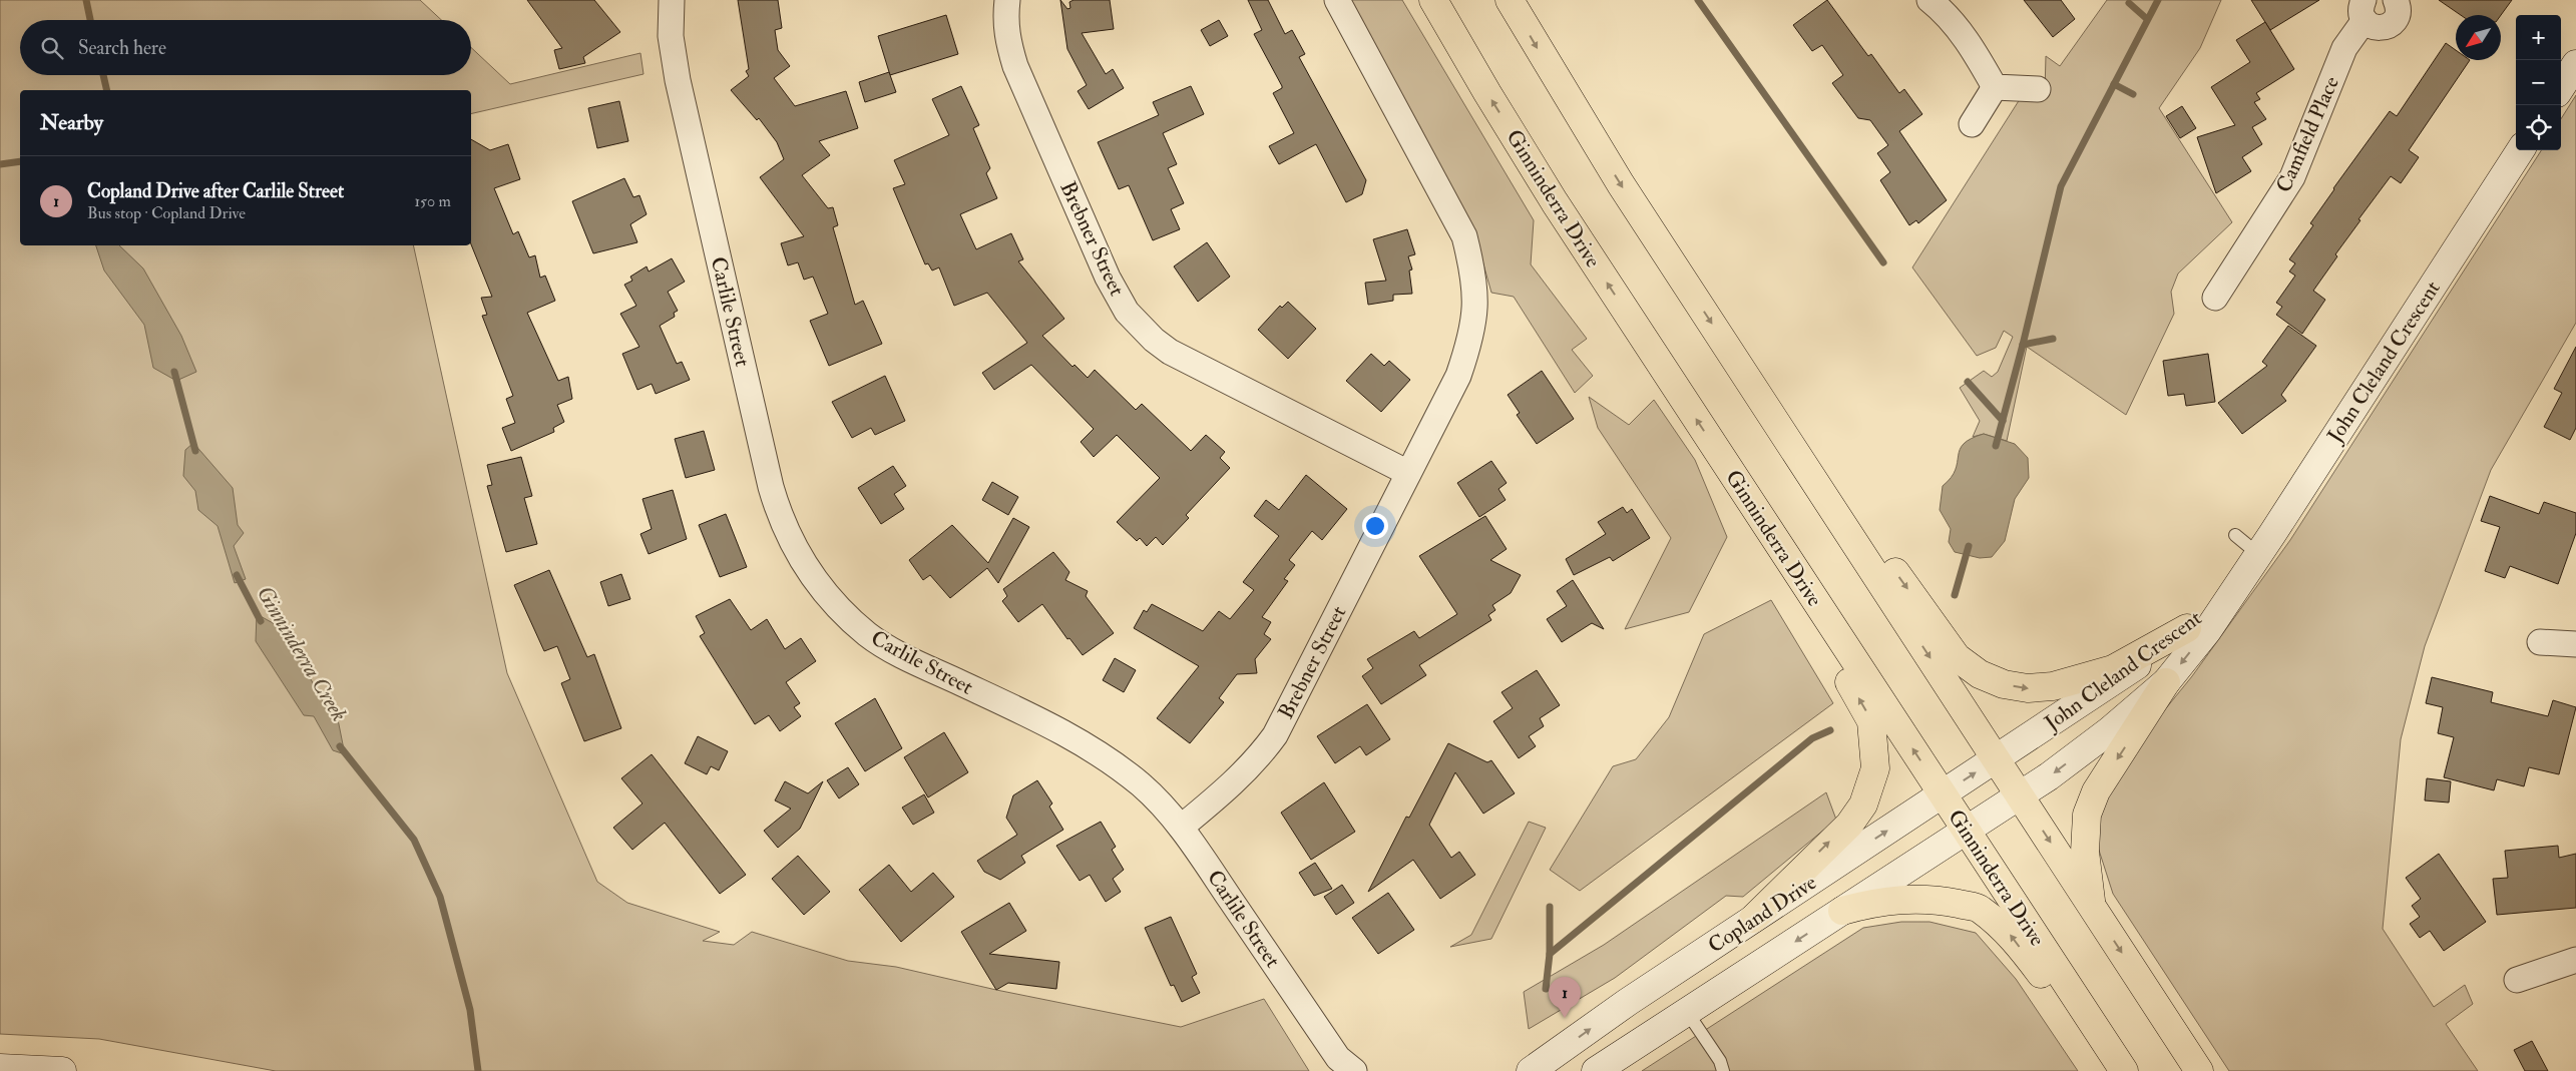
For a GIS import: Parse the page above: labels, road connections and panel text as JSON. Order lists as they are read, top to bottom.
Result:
{
  "streets": {
    "main road": ["Ginninderra Drive"],
    "street": [
      "Camfield Place",
      "Brebner Street",
      "Carlile Street",
      "John Cleland Crescent",
      "Copland Drive"
    ]
  },
  "crossings": [
    ["Ginninderra Drive", "Copland Drive"],
    ["Brebner Street", "Carlile Street"],
    ["John Cleland Crescent", "Copland Drive"]
  ],
  "water": ["Ginninderra Creek"],
  "north": "bottom left",
  "page": {
    "map_buttons": ["+", "−"],
    "search": "Search here",
    "heading": "Nearby",
    "list": [
      {
        "mark": "1",
        "name": "Copland Drive after Carlile Street",
        "note": "Bus stop · Copland Drive",
        "value": "150 m"
      }
    ],
    "pins": "1"
  }
}
